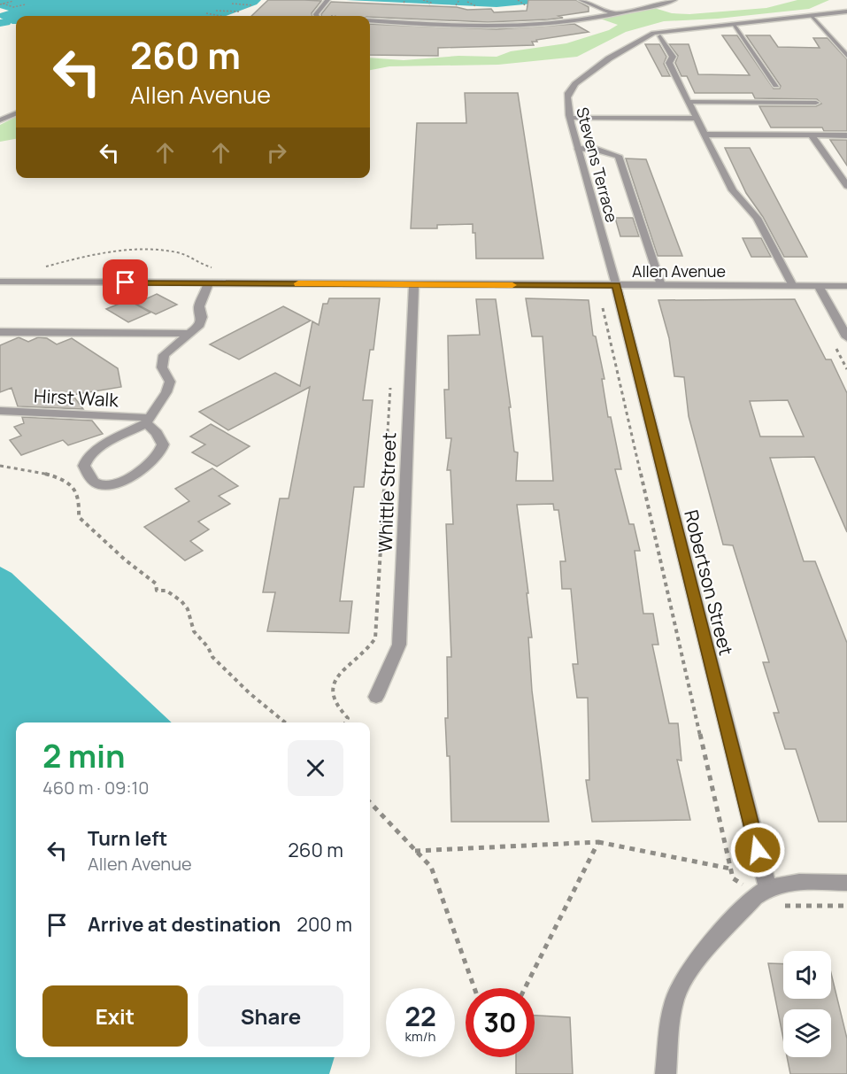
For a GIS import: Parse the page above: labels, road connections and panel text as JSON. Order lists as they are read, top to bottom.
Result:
{
  "streets": {
    "street": [
      "Stevens Terrace",
      "Allen Avenue",
      "Hirst Walk",
      "Whittle Street",
      "Robertson Street"
    ]
  },
  "crossings": [
    ["Stevens Terrace", "Allen Avenue"],
    ["Stevens Terrace", "Robertson Street"],
    ["Allen Avenue", "Whittle Street"],
    ["Allen Avenue", "Robertson Street"]
  ],
  "page": {
    "turn": ["260 m", "Allen Avenue"],
    "heading": ["2 min", "460 m · 09:10"],
    "list": [
      {
        "name": "Turn left",
        "note": "Allen Avenue",
        "value": "260 m"
      },
      {
        "name": "Arrive at destination",
        "value": "200 m"
      }
    ],
    "buttons": ["Exit", "Share"],
    "speed": "22 km/h",
    "limit": "30"
  }
}
